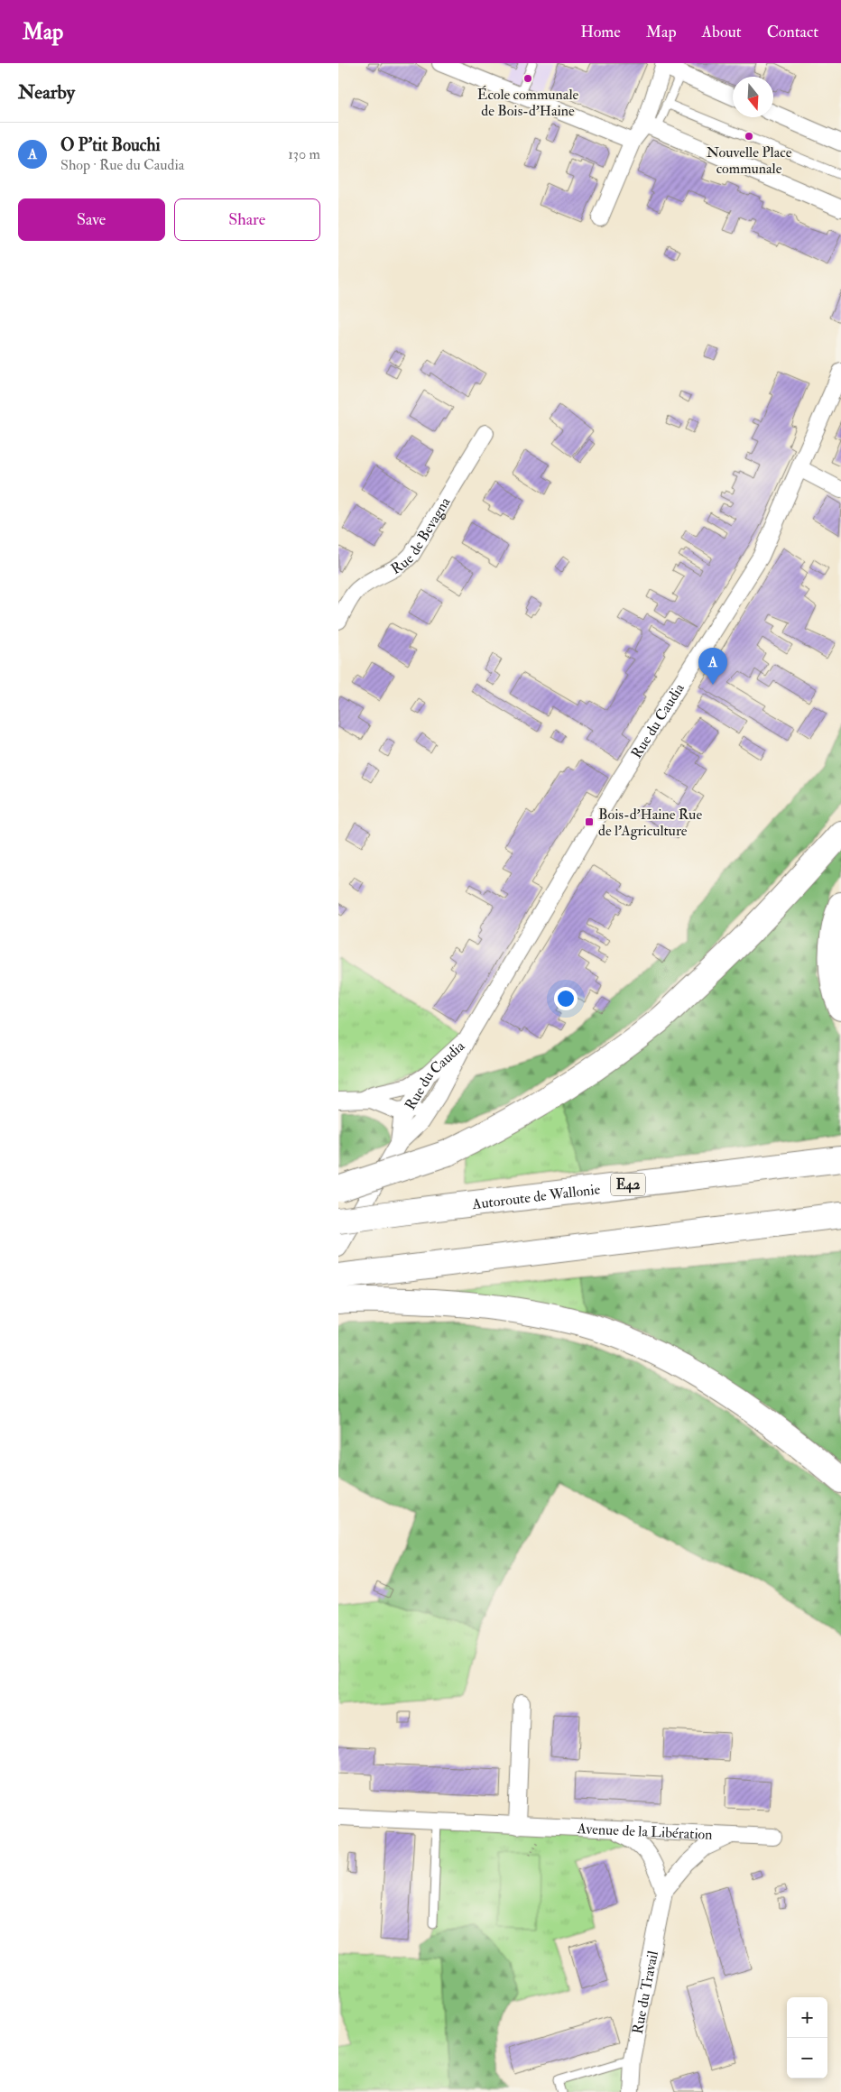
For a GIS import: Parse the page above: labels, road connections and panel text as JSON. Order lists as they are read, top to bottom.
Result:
{
  "streets": {
    "highway": ["E42", "Autoroute de Wallonie"],
    "street": [
      "Rue de Bevagna",
      "Rue du Caudia",
      "Avenue de la Libération",
      "Rue du Travail"
    ]
  },
  "crossings": [
    ["Avenue de la Libération", "Rue du Travail"]
  ],
  "places": {
    "other": ["École communale de Bois-d'Haine", "Nouvelle Place communale"],
    "transit": ["Bois-d'Haine Rue de l'Agriculture"]
  },
  "north": "bottom",
  "page": {
    "header": "Map",
    "nav": [
      "Home",
      "Map",
      "About",
      "Contact"
    ],
    "heading": "Nearby",
    "list": [
      {
        "mark": "A",
        "name": "O P'tit Bouchi",
        "note": "Shop · Rue du Caudia",
        "value": "130 m"
      }
    ],
    "buttons": ["Save", "Share"],
    "pins": "A",
    "map_buttons": ["+", "−"]
  }
}
